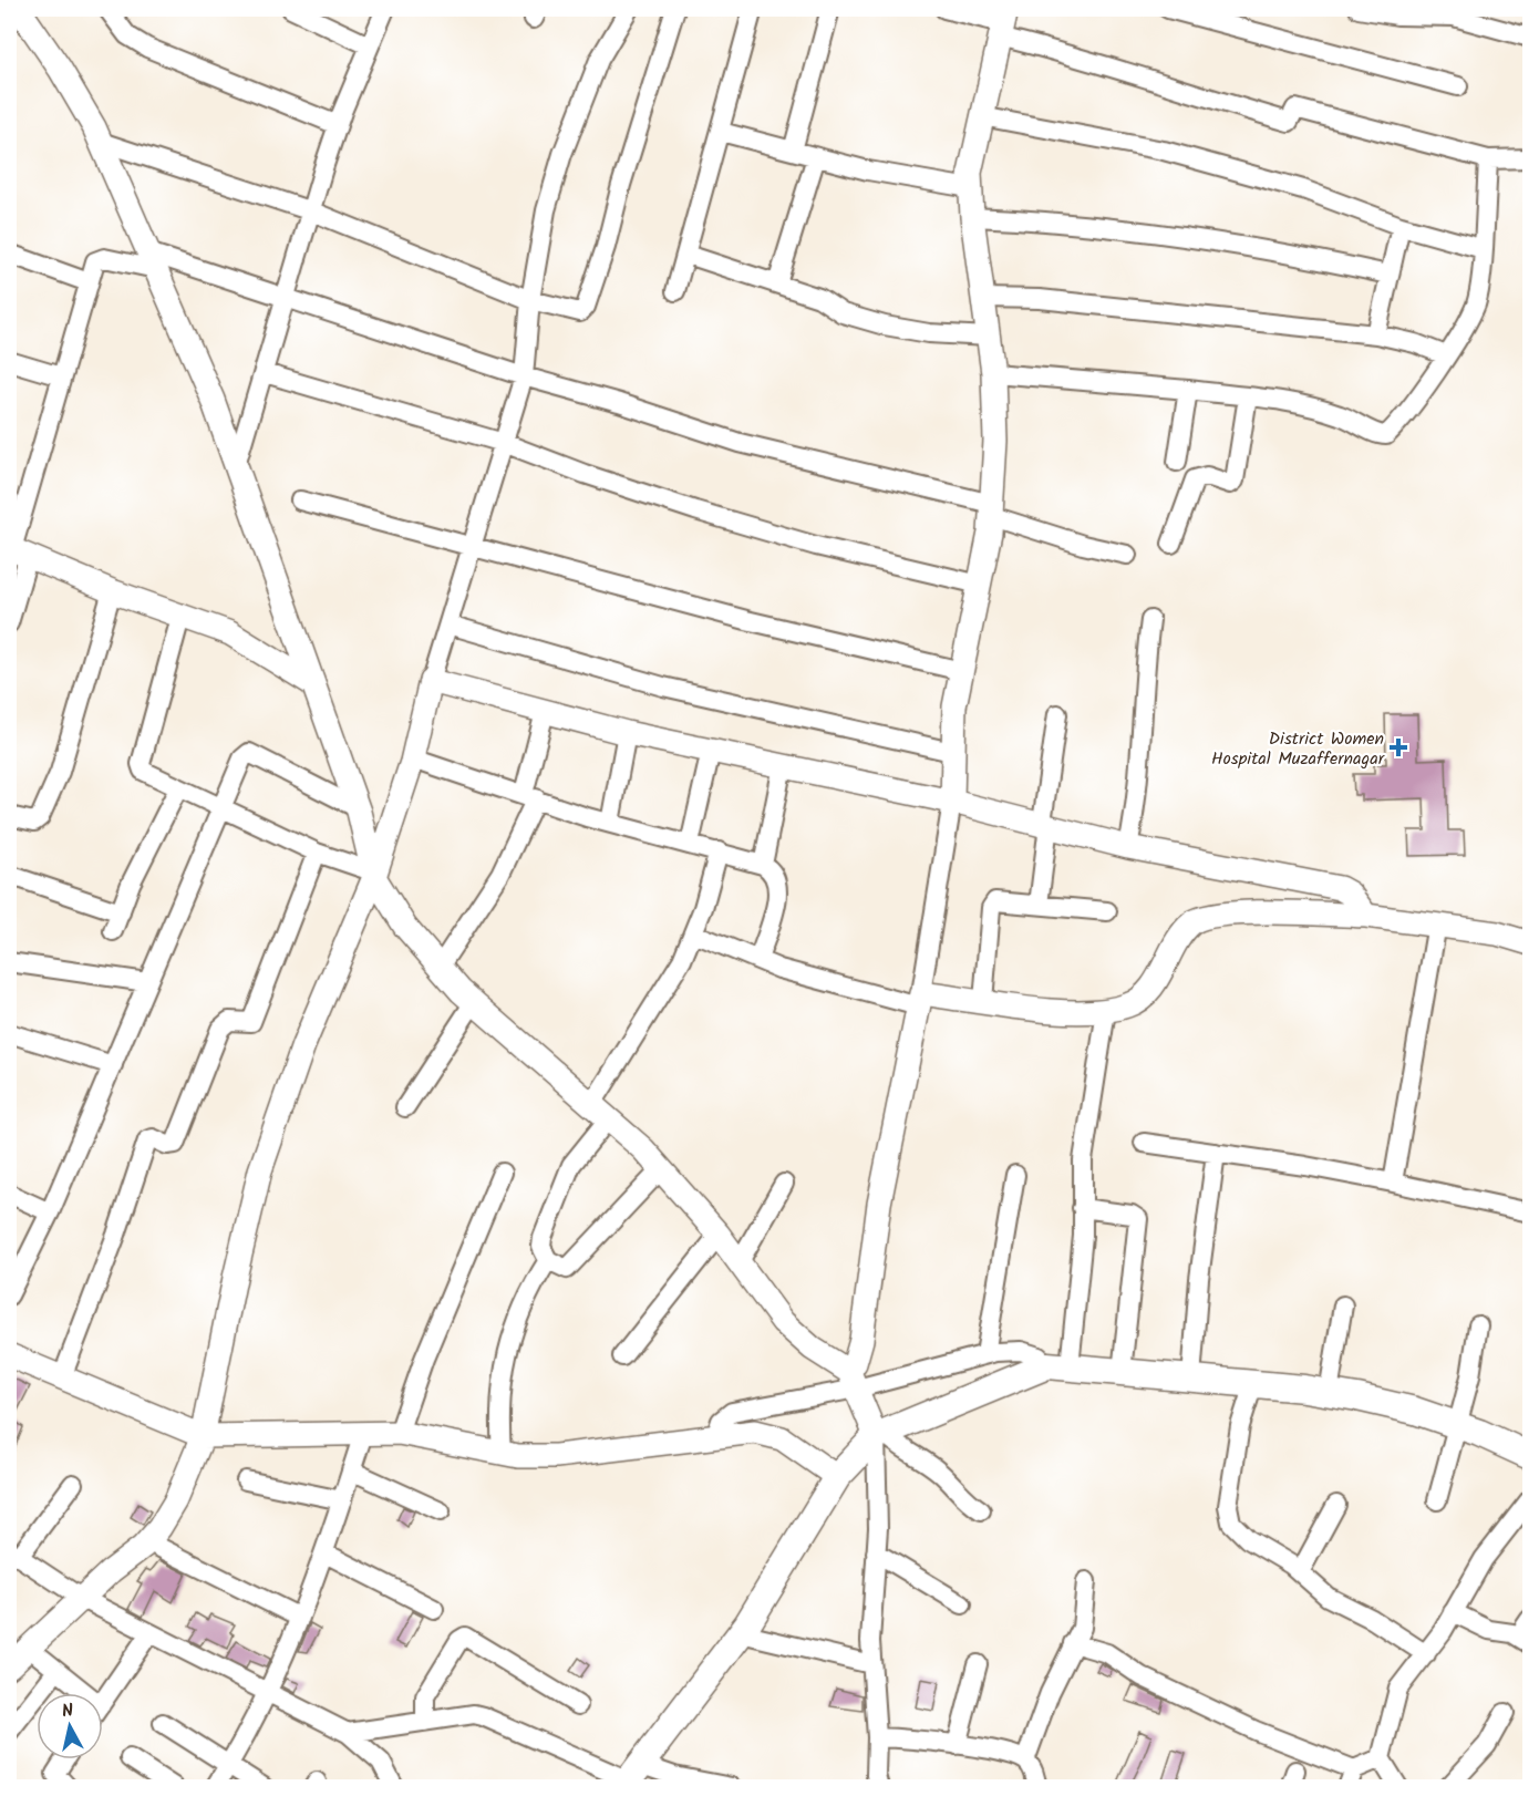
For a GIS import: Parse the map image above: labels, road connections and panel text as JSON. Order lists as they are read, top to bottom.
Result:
{
  "places": {
    "health": ["District Women Hospital Muzaffernagar"]
  },
  "north": "top"
}
